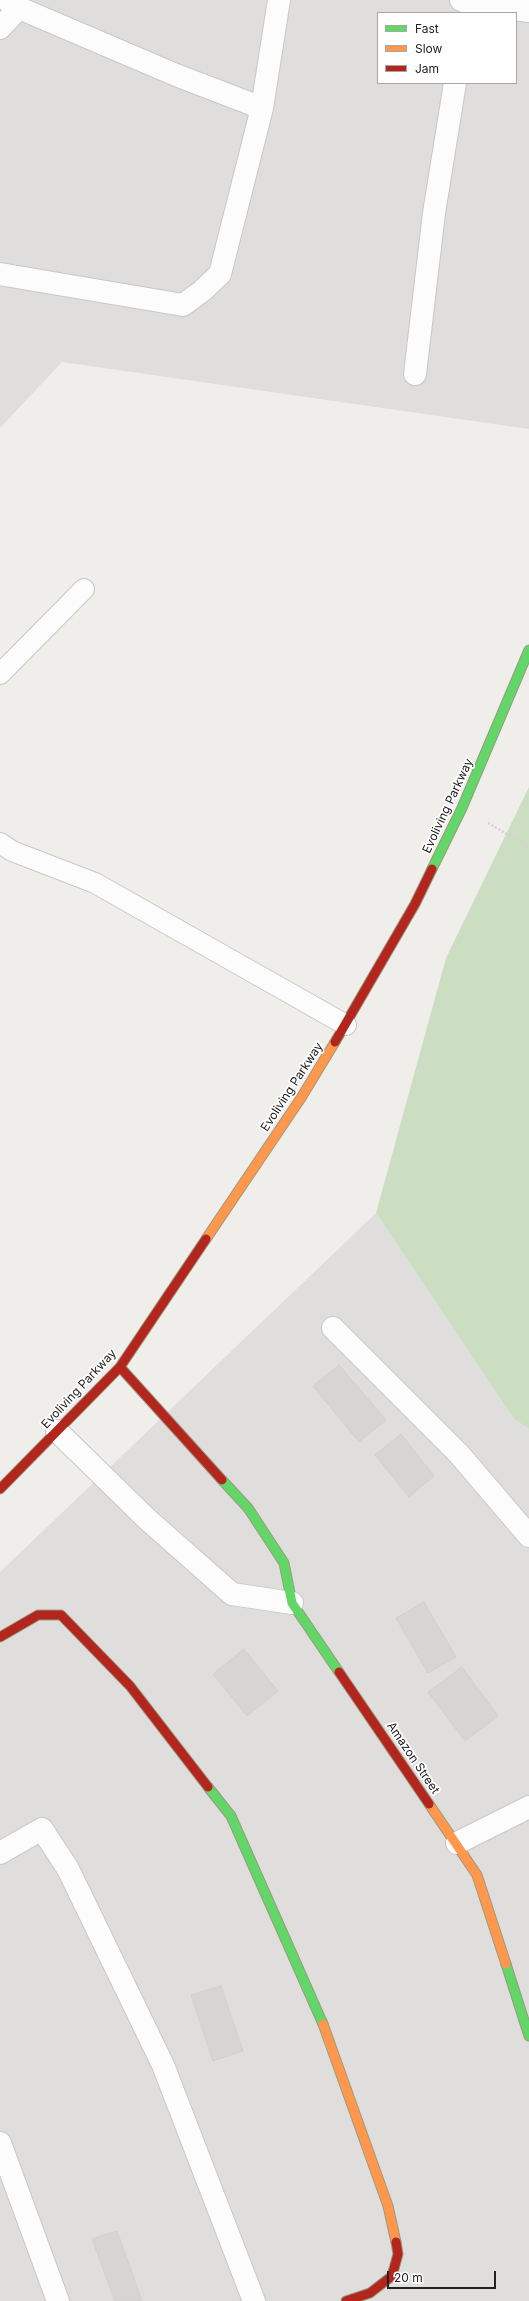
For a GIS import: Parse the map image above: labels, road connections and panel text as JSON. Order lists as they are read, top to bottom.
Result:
{
  "streets": {
    "street": ["Evoliving Parkway", "Amazon Street"]
  },
  "crossings": [
    ["Evoliving Parkway", "Amazon Street"]
  ],
  "legend": ["Fast", "Slow", "Jam"],
  "scale_bar": "20 m"
}
